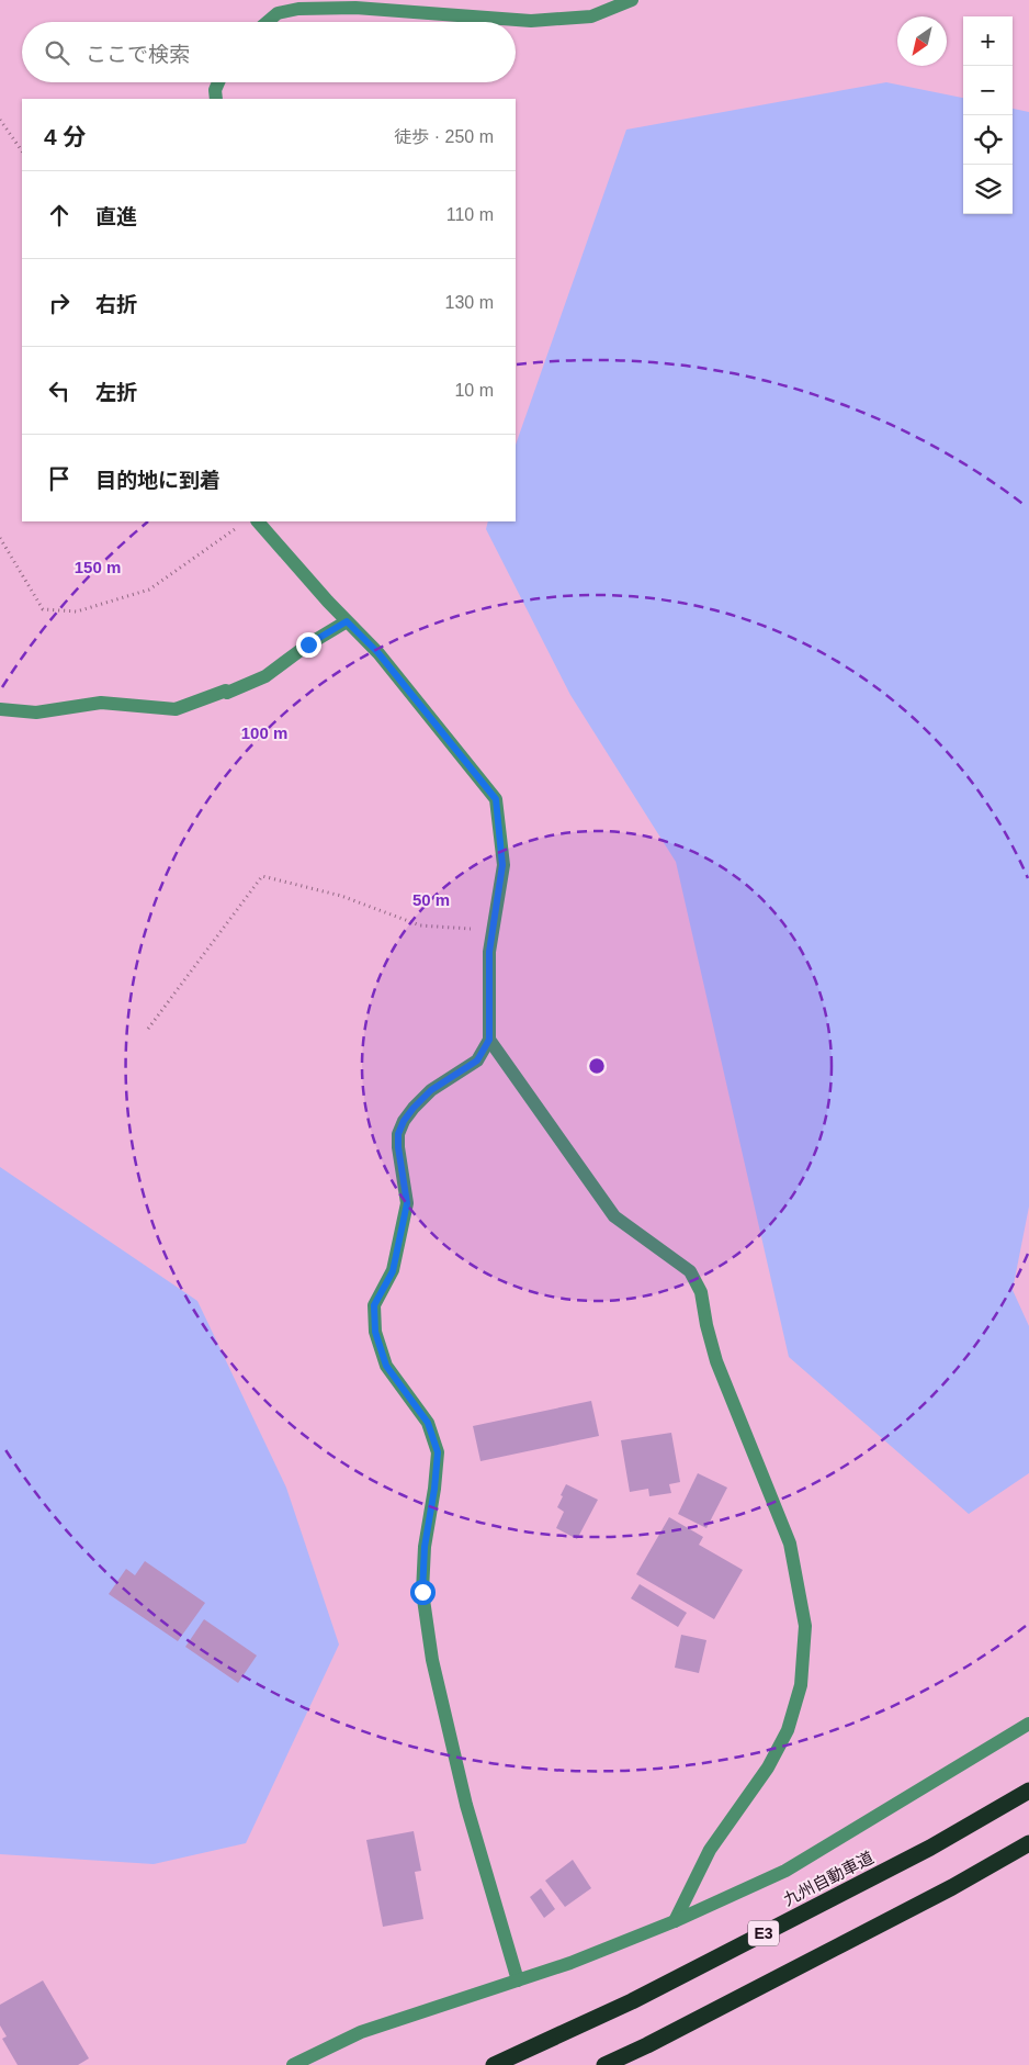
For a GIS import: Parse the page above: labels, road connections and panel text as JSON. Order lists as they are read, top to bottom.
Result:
{
  "streets": {
    "highway": ["九州自動車道", "E3"]
  },
  "north": "bottom left",
  "page": {
    "map_buttons": ["+", "−"],
    "search": "ここで検索",
    "heading": ["4 分", "徒歩 · 250 m"],
    "list": [
      ["直進", "110 m"],
      ["右折", "130 m"],
      ["左折", "10 m"],
      "目的地に到着"
    ]
  },
  "rings": ["150 m", "100 m", "50 m"]
}
